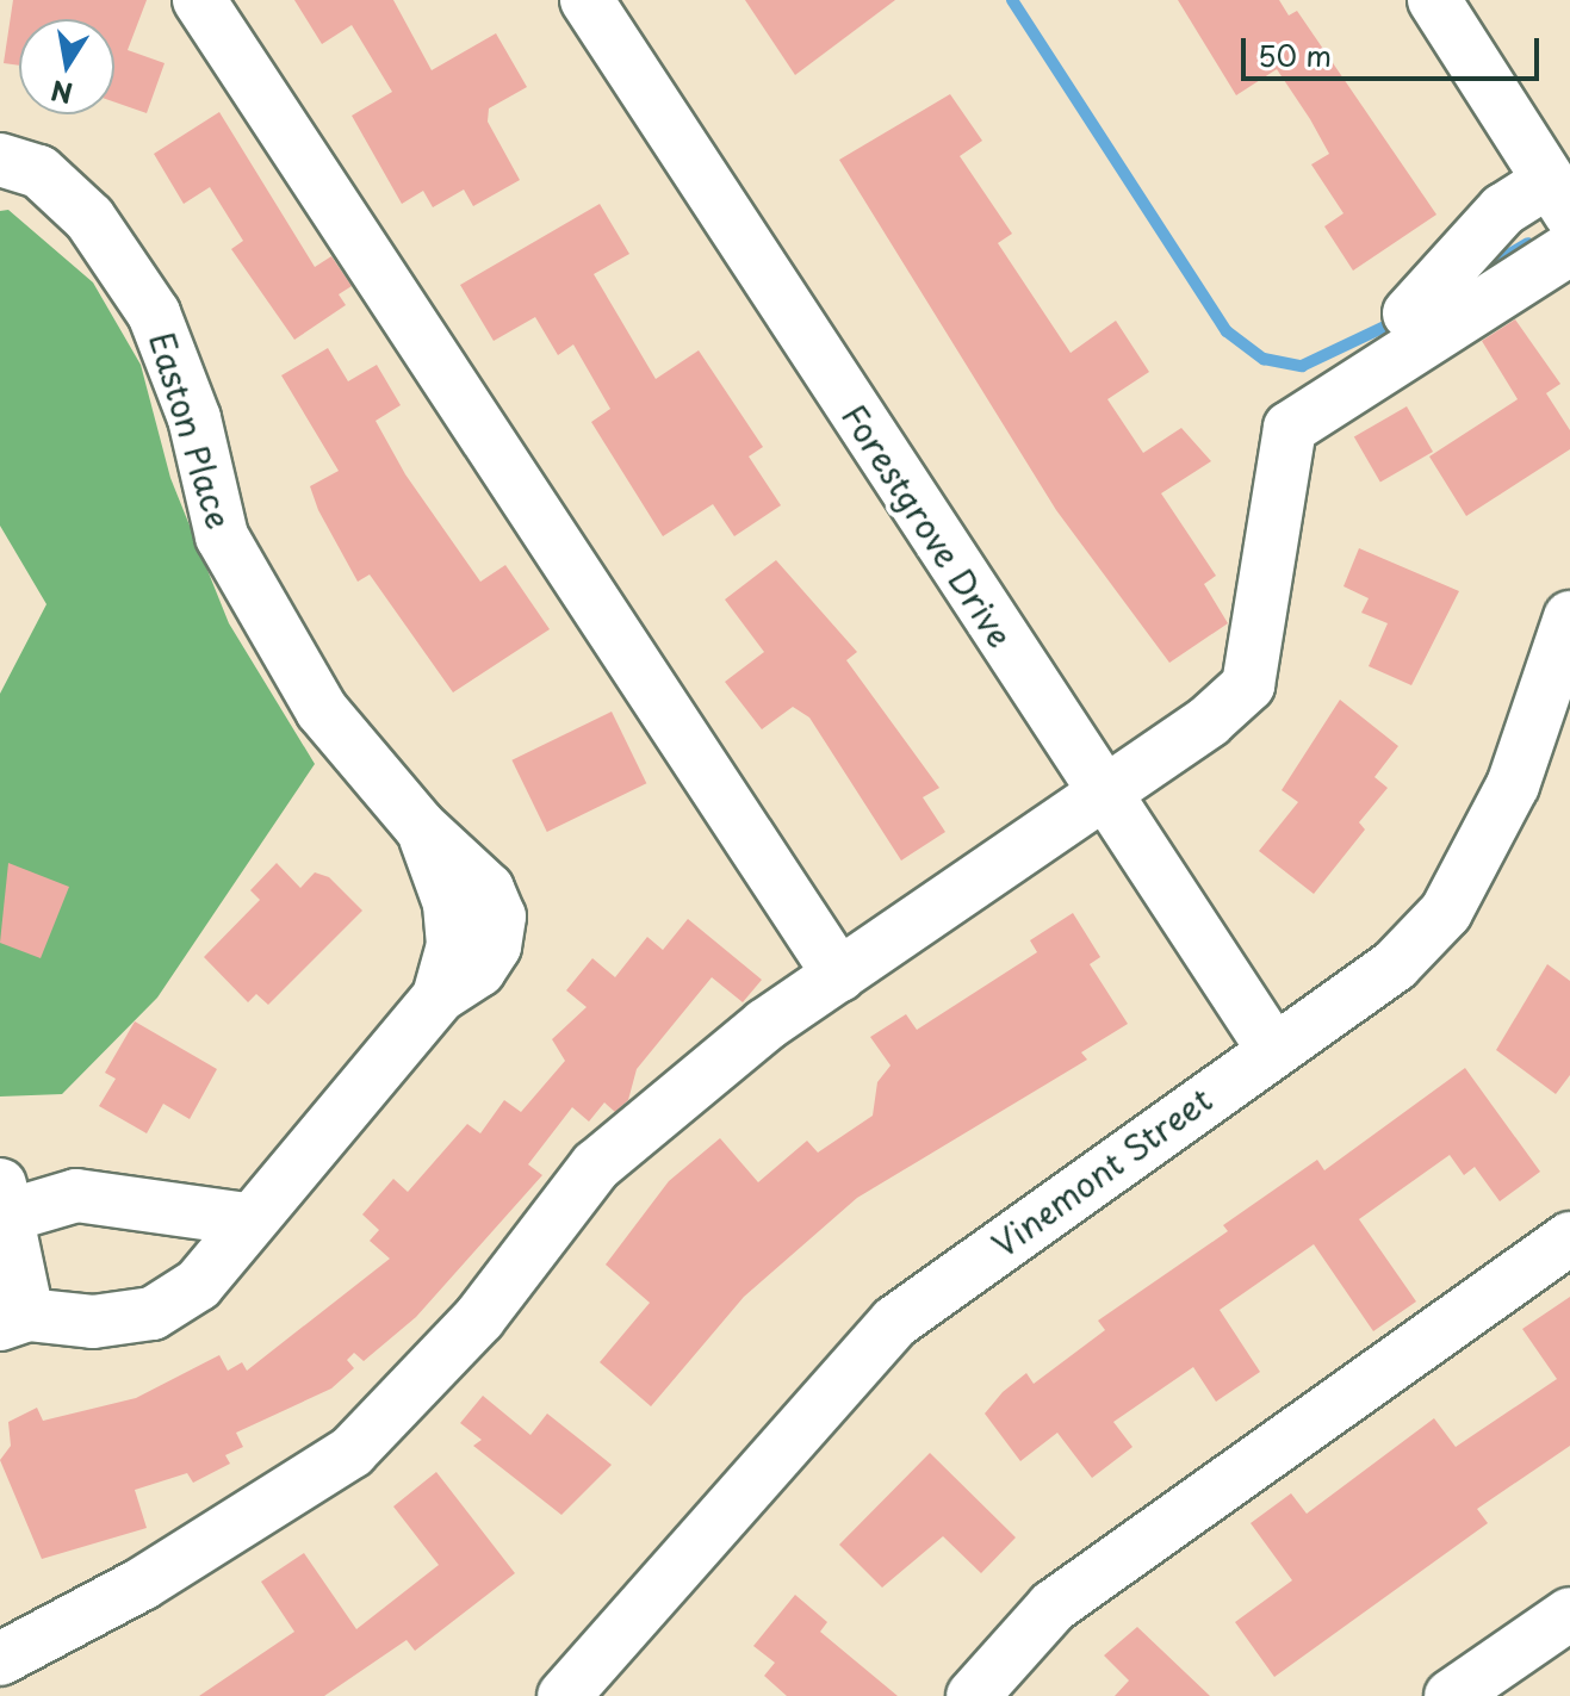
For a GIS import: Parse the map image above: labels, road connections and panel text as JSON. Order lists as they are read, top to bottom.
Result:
{
  "streets": {
    "street": ["Easton Place", "Forestgrove Drive", "Vinemont Street"]
  },
  "crossings": [
    ["Forestgrove Drive", "Vinemont Street"]
  ],
  "scale_bar": "50 m",
  "north": "bottom"
}
